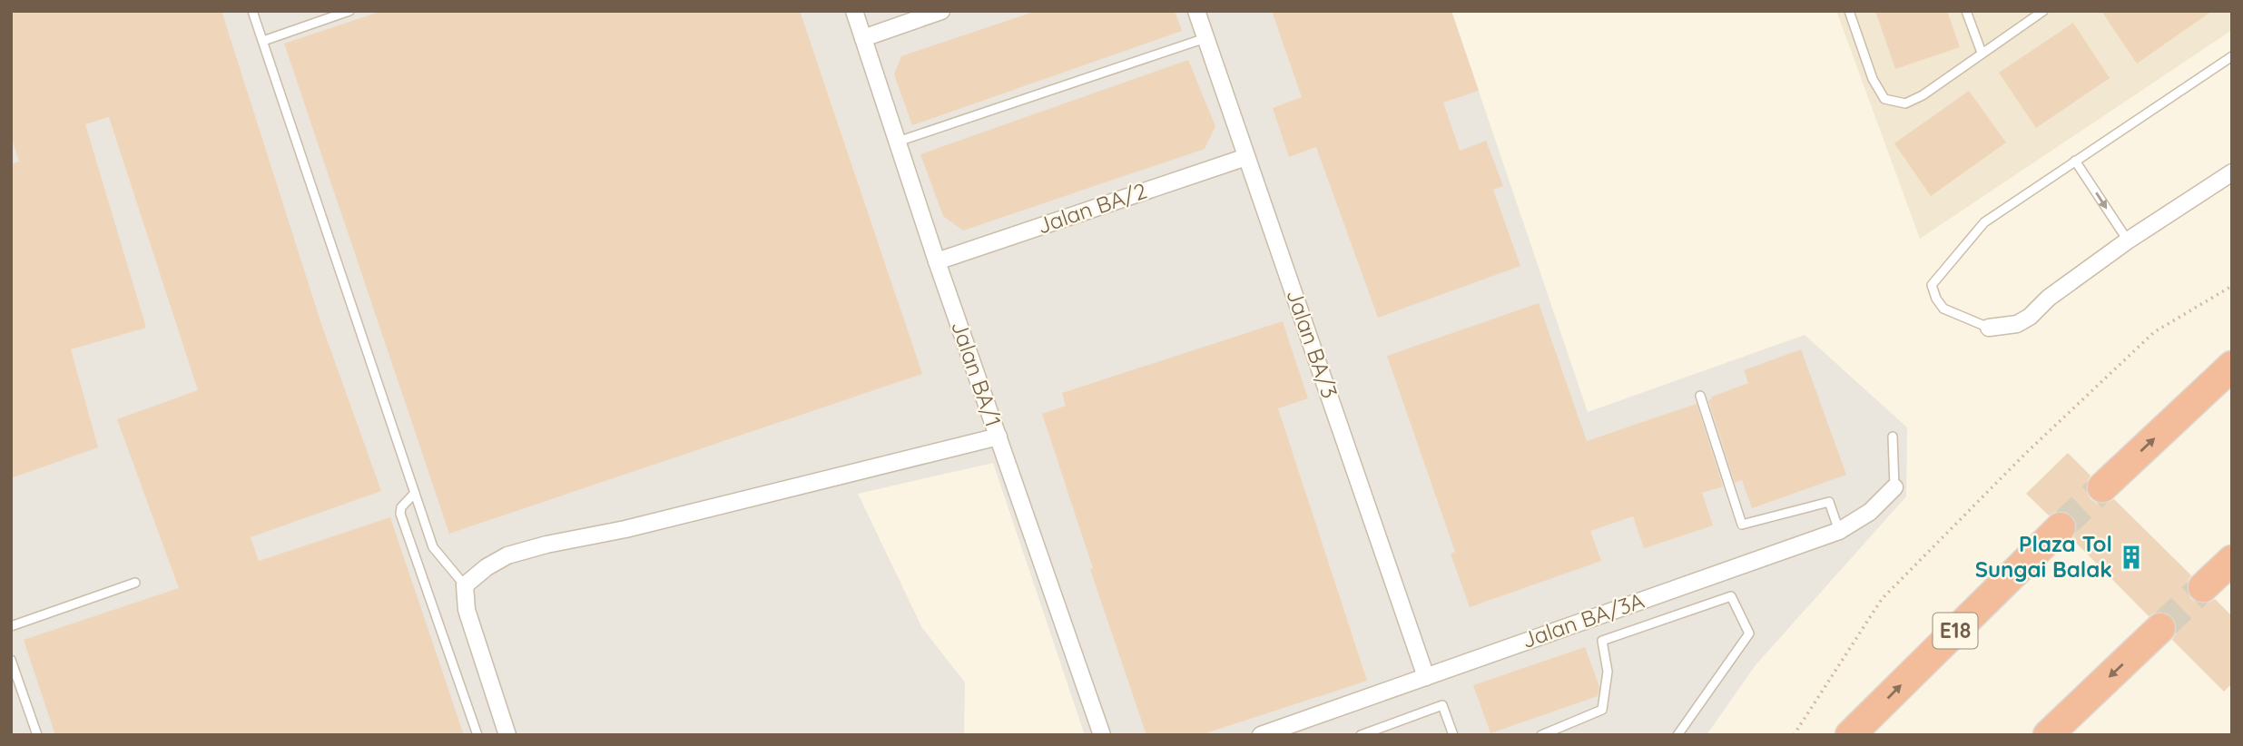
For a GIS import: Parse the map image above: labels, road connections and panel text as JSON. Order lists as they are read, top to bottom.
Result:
{
  "streets": {
    "highway": ["E18"],
    "street": [
      "Jalan BA/2",
      "Jalan BA/3",
      "Jalan BA/1",
      "Jalan BA/3A"
    ]
  },
  "crossings": [
    ["Jalan BA/2", "Jalan BA/3"],
    ["Jalan BA/2", "Jalan BA/1"],
    ["Jalan BA/3", "Jalan BA/3A"]
  ],
  "places": {
    "building": ["Plaza Tol Sungai Balak"]
  }
}
